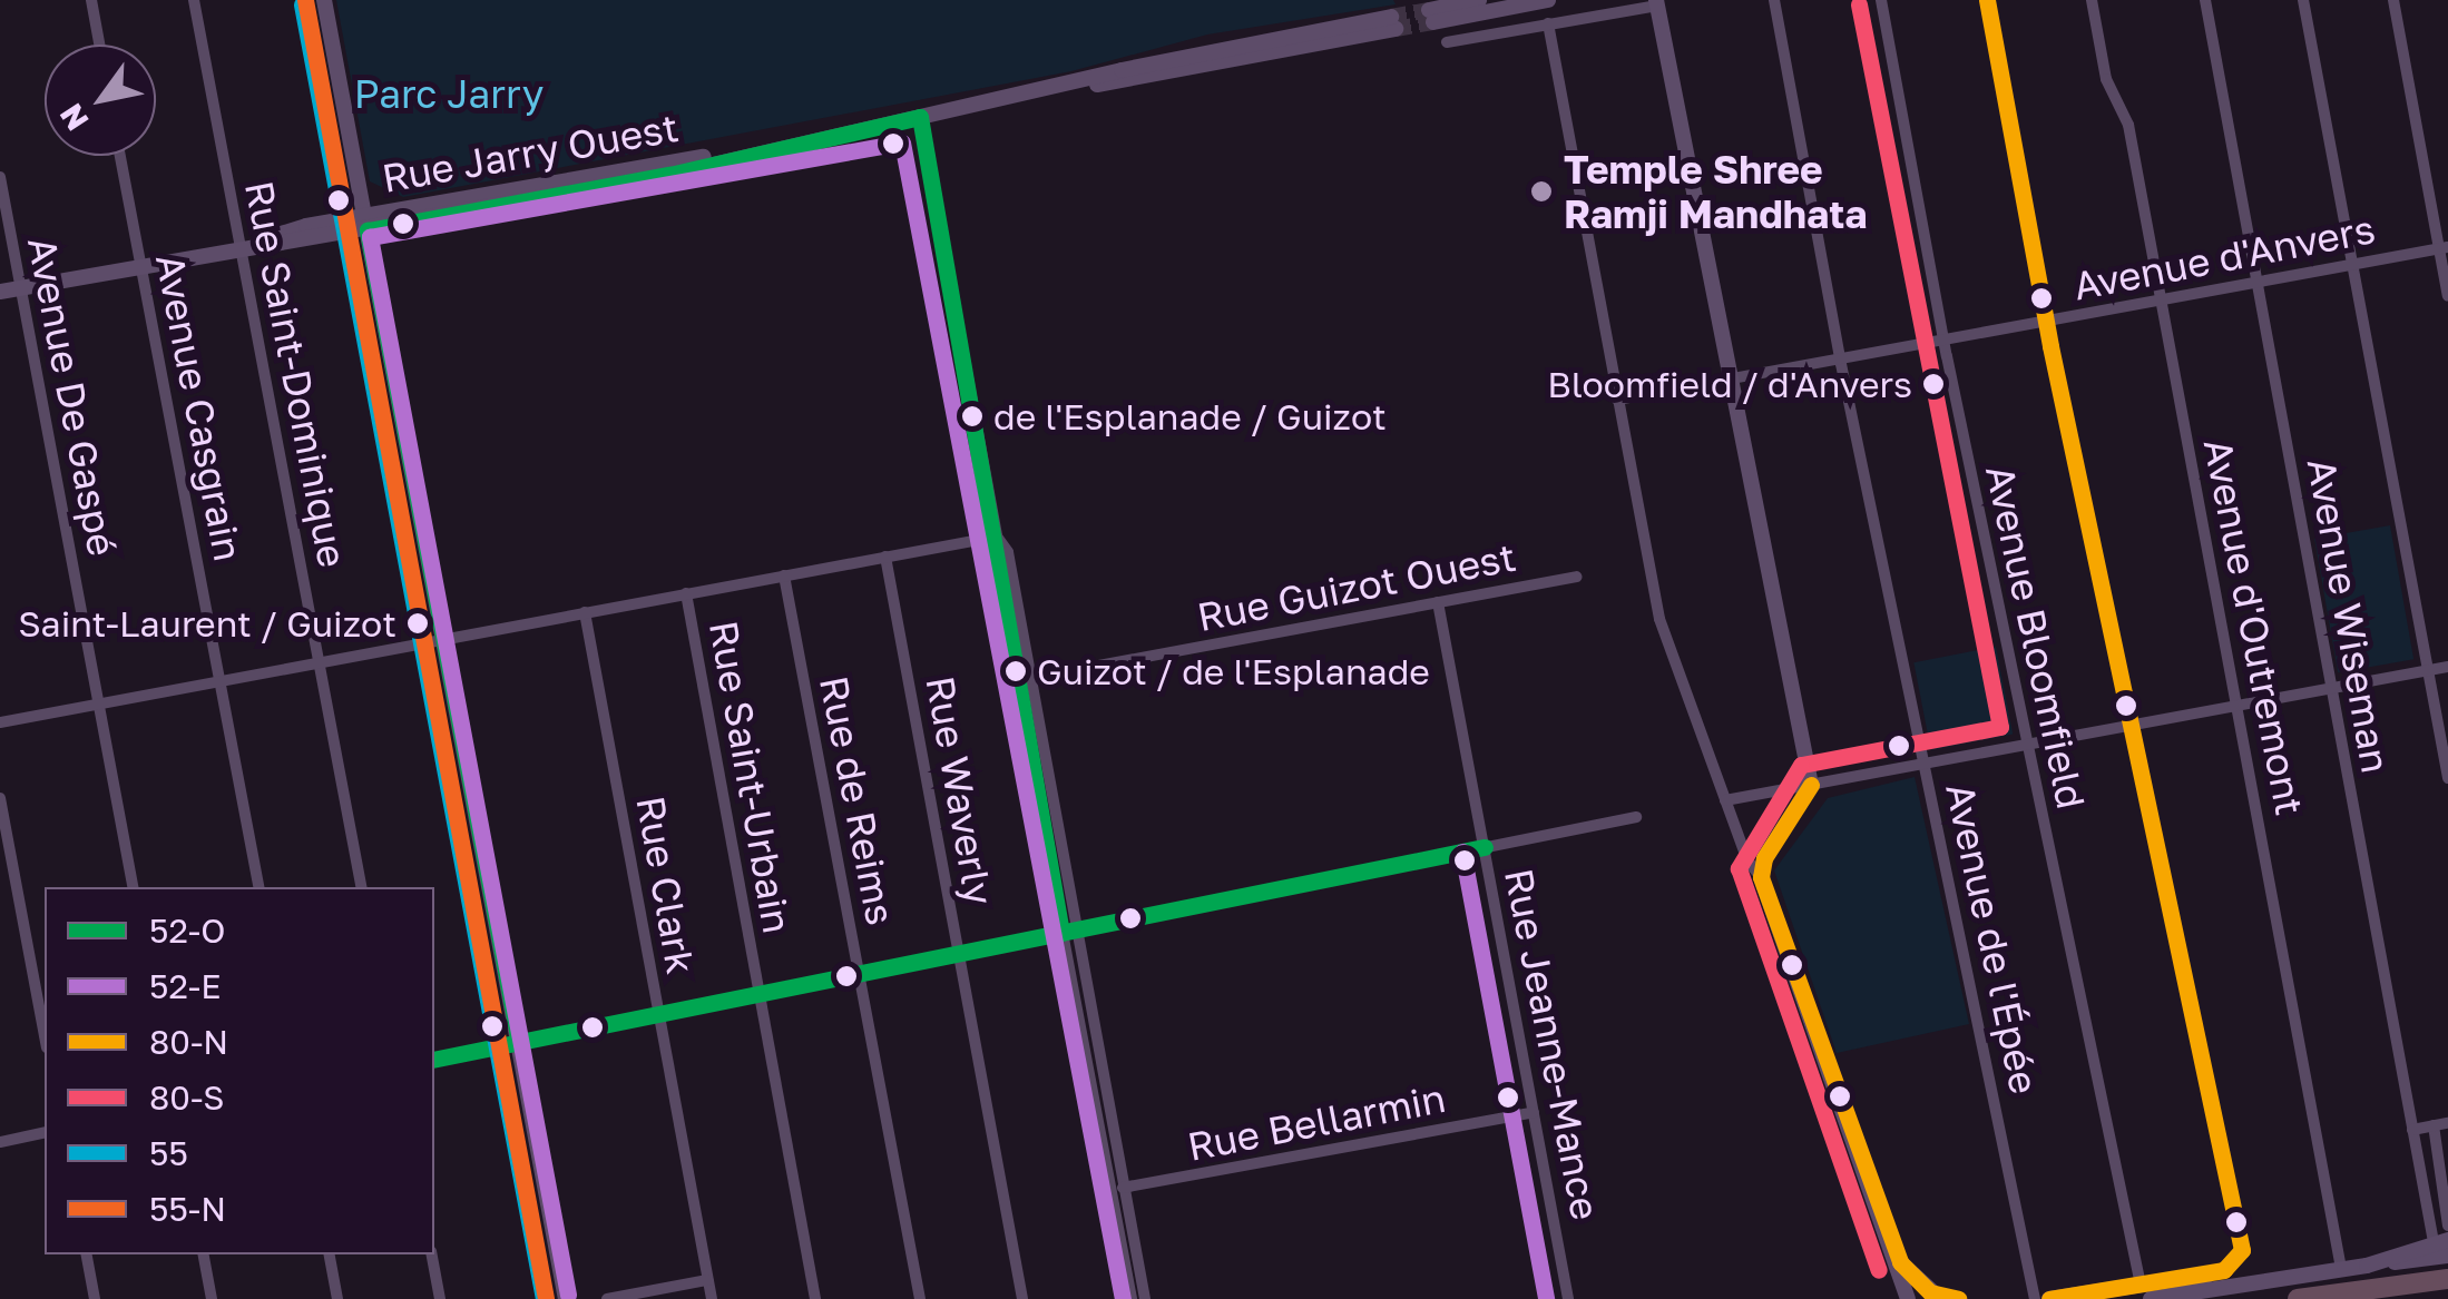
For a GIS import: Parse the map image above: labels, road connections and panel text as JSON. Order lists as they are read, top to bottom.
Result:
{
  "streets": {
    "main road": ["Rue Jarry Ouest"],
    "street": [
      "Avenue d'Anvers",
      "Rue Saint-Dominique",
      "Avenue De Gaspé",
      "Avenue Casgrain",
      "Rue Guizot Ouest",
      "Avenue Wiseman",
      "Avenue d'Outremont",
      "Avenue Bloomfield",
      "Rue Saint-Urbain",
      "Rue Waverly",
      "Rue de Reims",
      "Rue Clark",
      "Avenue de l'Épée",
      "Rue Jeanne-Mance",
      "Rue Bellarmin"
    ]
  },
  "crossings": [
    ["Rue Jarry Ouest", "Rue Saint-Dominique"],
    ["Rue Jarry Ouest", "Avenue De Gaspé"],
    ["Rue Jarry Ouest", "Avenue Casgrain"],
    ["Avenue d'Anvers", "Avenue Wiseman"],
    ["Avenue d'Anvers", "Avenue d'Outremont"],
    ["Avenue d'Anvers", "Avenue Bloomfield"],
    ["Avenue d'Anvers", "Avenue de l'Épée"],
    ["Rue Guizot Ouest", "Rue Jeanne-Mance"],
    ["Rue Jeanne-Mance", "Rue Bellarmin"]
  ],
  "parks": ["Parc Jarry"],
  "places": [
    "Temple Shree Ramji Mandhata",
    "Bloomfield / d'Anvers",
    "de l'Esplanade / Guizot",
    "Saint-Laurent / Guizot",
    "Guizot / de l'Esplanade"
  ],
  "lines": [
    "transit line 80-N",
    "transit line 55-N",
    "transit line 80-S",
    "transit line 55",
    "transit line 52-O",
    "transit line 52-E"
  ],
  "legend": [
    "52-O",
    "52-E",
    "80-N",
    "80-S",
    "55",
    "55-N"
  ],
  "north": "bottom left"
}
